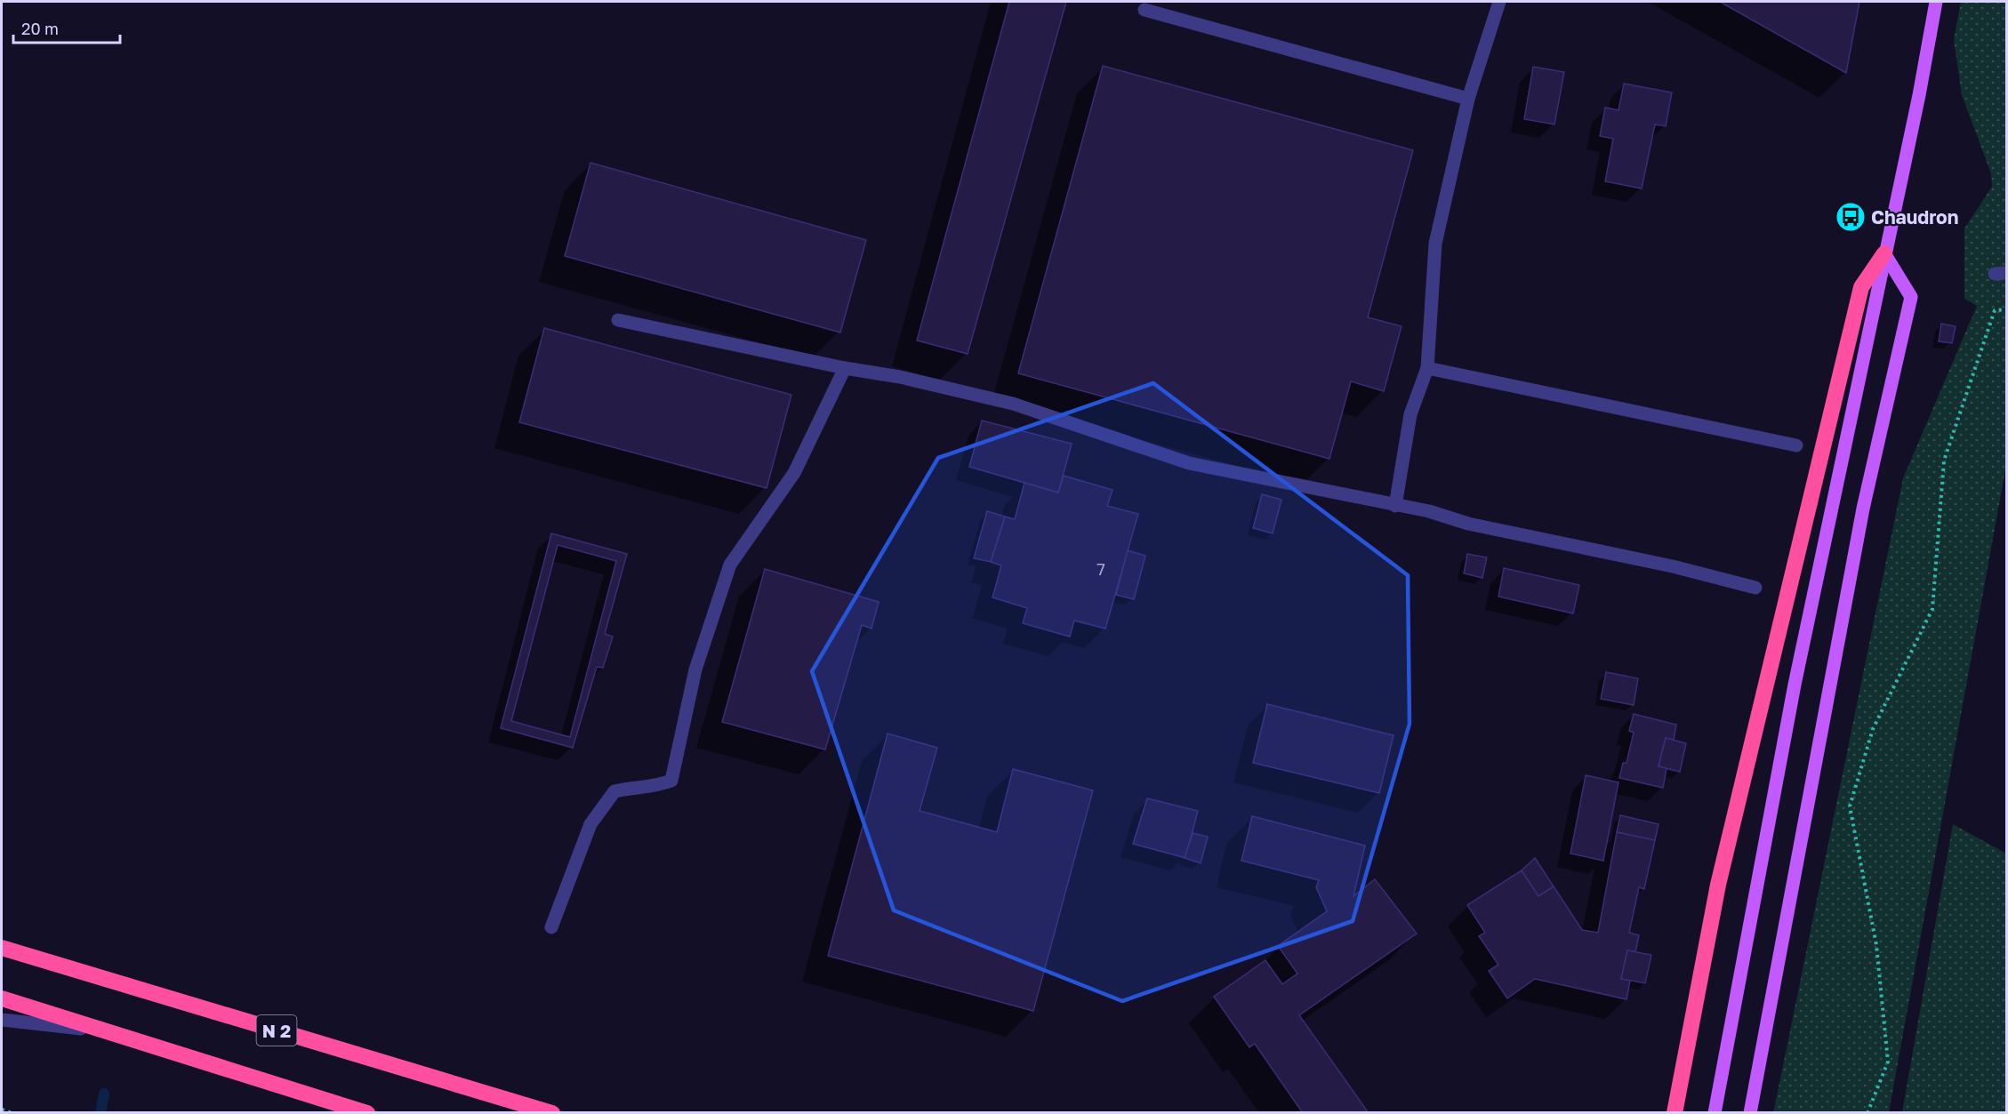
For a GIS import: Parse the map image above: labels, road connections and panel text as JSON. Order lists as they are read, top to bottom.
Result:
{
  "streets": {
    "highway": ["N 2"]
  },
  "places": {
    "bus stop": ["Chaudron"]
  },
  "house_numbers": ["7"],
  "scale_bar": "20 m"
}
